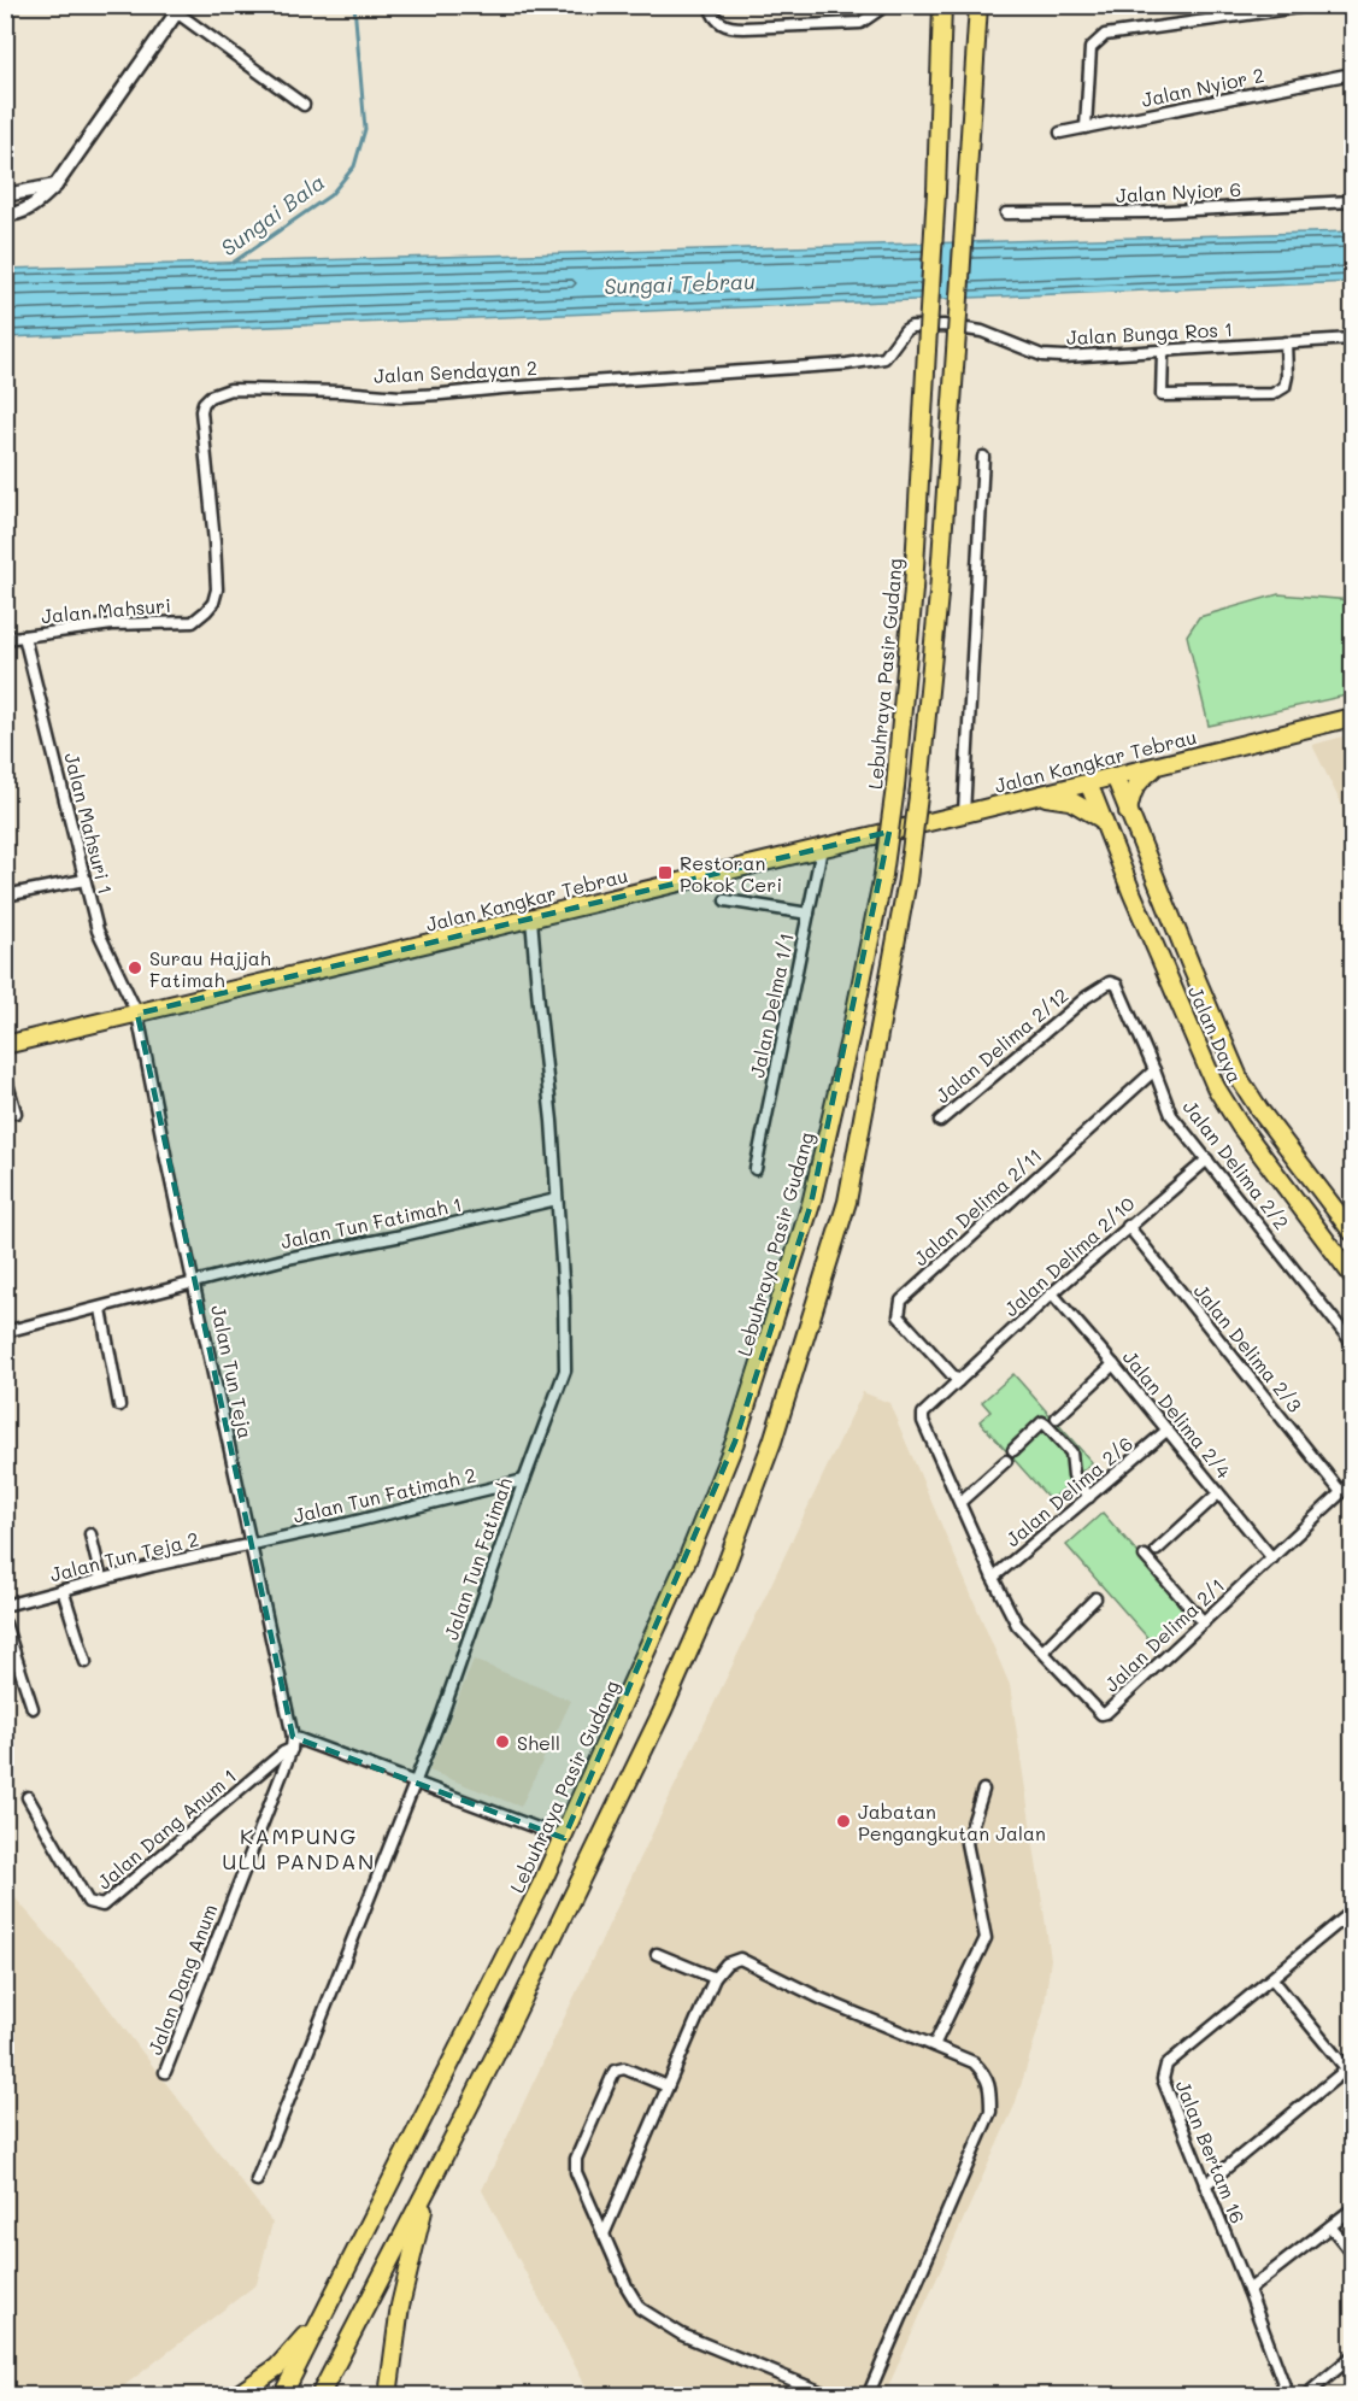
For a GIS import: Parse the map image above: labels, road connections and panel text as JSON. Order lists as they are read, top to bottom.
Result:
{
  "streets": {
    "main road": ["Lebuhraya Pasir Gudang", "Jalan Kangkar Tebrau", "Jalan Daya"],
    "street": [
      "Jalan Nyior 2",
      "Jalan Nyior 6",
      "Jalan Bunga Ros 1",
      "Jalan Sendayan 2",
      "Jalan Mahsuri",
      "Jalan Mahsuri 1",
      "Jalan Delma 1/1",
      "Jalan Delima 2/12",
      "Jalan Delima 2/2",
      "Jalan Delima 2/11",
      "Jalan Tun Fatimah 1",
      "Jalan Delima 2/10",
      "Jalan Delima 2/3",
      "Jalan Tun Teja",
      "Jalan Delima 2/4",
      "Jalan Delima 2/6",
      "Jalan Tun Fatimah 2",
      "Jalan Tun Teja 2",
      "Jalan Tun Fatimah",
      "Jalan Delima 2/1",
      "Jalan Dang Anum 1",
      "Jalan Dang Anum",
      "Jalan Bertam 16"
    ]
  },
  "crossings": [
    ["Jalan Bunga Ros 1", "Jalan Sendayan 2"],
    ["Jalan Sendayan 2", "Jalan Mahsuri"],
    ["Jalan Mahsuri", "Jalan Mahsuri 1"],
    ["Jalan Kangkar Tebrau", "Jalan Mahsuri 1"],
    ["Jalan Kangkar Tebrau", "Jalan Delma 1/1"],
    ["Jalan Kangkar Tebrau", "Jalan Daya"],
    ["Jalan Kangkar Tebrau", "Jalan Tun Teja"],
    ["Jalan Kangkar Tebrau", "Jalan Tun Fatimah"],
    ["Jalan Mahsuri 1", "Jalan Tun Teja"],
    ["Jalan Delima 2/12", "Jalan Delima 2/2"],
    ["Jalan Delima 2/2", "Jalan Delima 2/11"],
    ["Jalan Delima 2/2", "Jalan Delima 2/10"],
    ["Jalan Delima 2/11", "Jalan Delima 2/10"],
    ["Jalan Delima 2/11", "Jalan Delima 2/1"],
    ["Jalan Tun Fatimah 1", "Jalan Tun Teja"],
    ["Jalan Tun Fatimah 1", "Jalan Tun Fatimah"],
    ["Jalan Delima 2/10", "Jalan Delima 2/3"],
    ["Jalan Delima 2/10", "Jalan Delima 2/4"],
    ["Jalan Delima 2/10", "Jalan Delima 2/1"],
    ["Jalan Delima 2/3", "Jalan Delima 2/1"],
    ["Jalan Tun Teja", "Jalan Tun Fatimah 2"],
    ["Jalan Tun Teja", "Jalan Tun Teja 2"],
    ["Jalan Tun Teja", "Jalan Dang Anum 1"],
    ["Jalan Tun Teja", "Jalan Dang Anum"],
    ["Jalan Delima 2/4", "Jalan Delima 2/6"],
    ["Jalan Delima 2/4", "Jalan Delima 2/1"],
    ["Jalan Delima 2/6", "Jalan Delima 2/1"],
    ["Jalan Tun Fatimah 2", "Jalan Tun Teja 2"],
    ["Jalan Tun Fatimah 2", "Jalan Tun Fatimah"],
    ["Jalan Dang Anum 1", "Jalan Dang Anum"]
  ],
  "districts": ["KAMPUNG ULU PANDAN"],
  "water": ["Sungai Bala", "Sungai Tebrau"],
  "places": {
    "transit": ["Restoran Pokok Ceri"],
    "other": ["Surau Hajjah Fatimah", "Shell", "Jabatan Pengangkutan Jalan"]
  }
}
